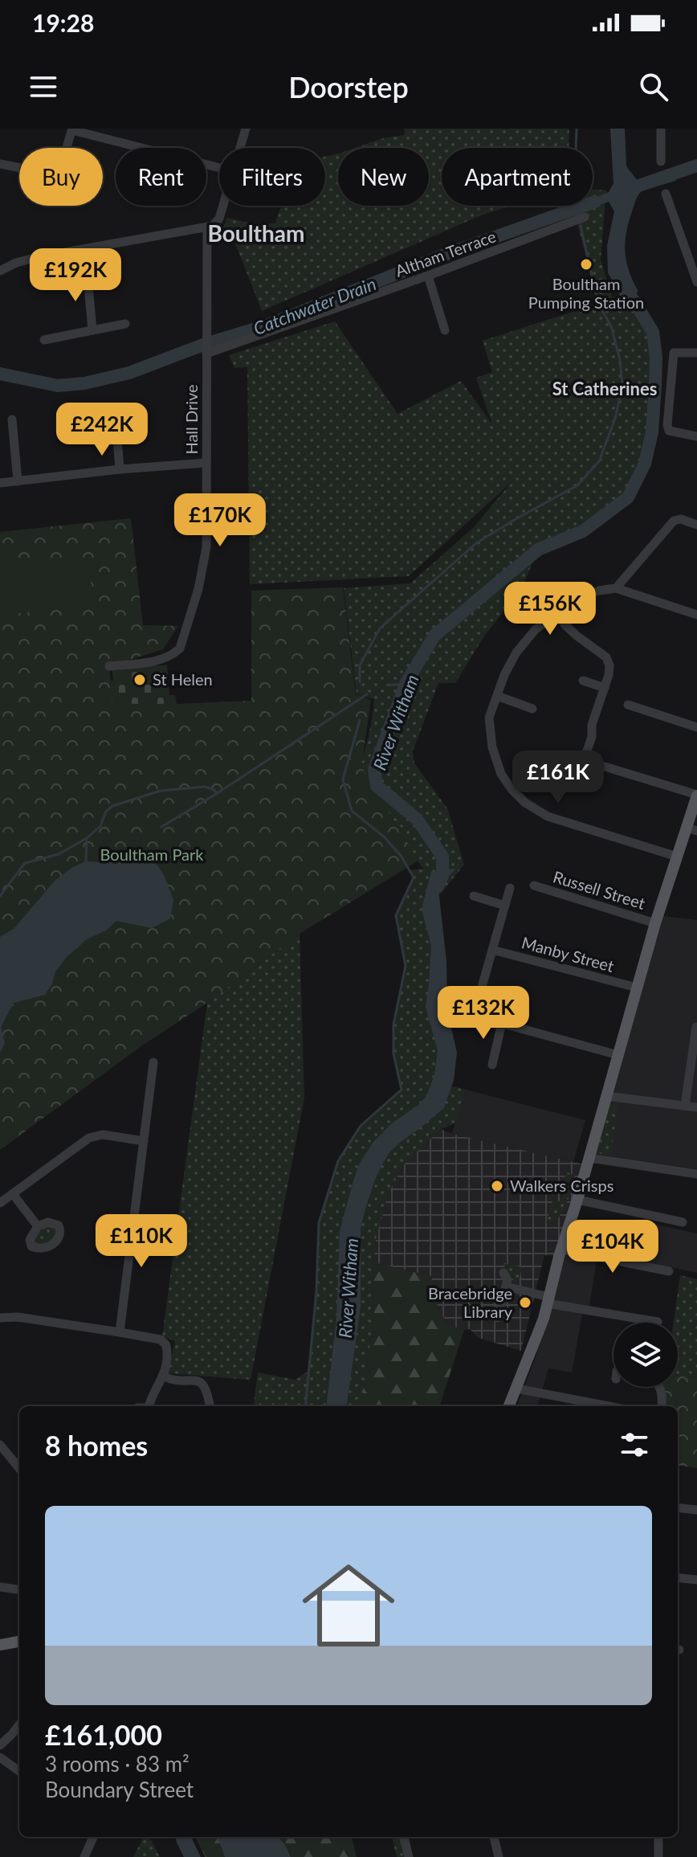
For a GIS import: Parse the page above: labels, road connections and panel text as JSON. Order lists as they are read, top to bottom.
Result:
{
  "streets": {
    "street": [
      "Altham Terrace",
      "Hall Drive",
      "Russell Street",
      "Manby Street"
    ]
  },
  "crossings": [
    ["Altham Terrace", "Hall Drive"]
  ],
  "districts": ["Boultham", "St Catherines"],
  "water": ["Catchwater Drain", "River Witham"],
  "parks": ["Boultham Park"],
  "places": [
    "Boultham Pumping Station",
    "St Helen",
    "Walkers Crisps",
    "Bracebridge Library"
  ],
  "page": {
    "status": "19:28",
    "header": "Doorstep",
    "chip": [
      "Buy",
      "Rent",
      "Filters",
      "New",
      "Apartment"
    ],
    "price": [
      "£192K",
      "£242K",
      "£170K",
      "£156K",
      "£161K",
      "£132K",
      "£110K",
      "£104K"
    ],
    "heading": "8 homes",
    "list": [
      {
        "name": "£161,000",
        "note": "3 rooms · 83 m² · Boundary Street"
      }
    ]
  }
}
